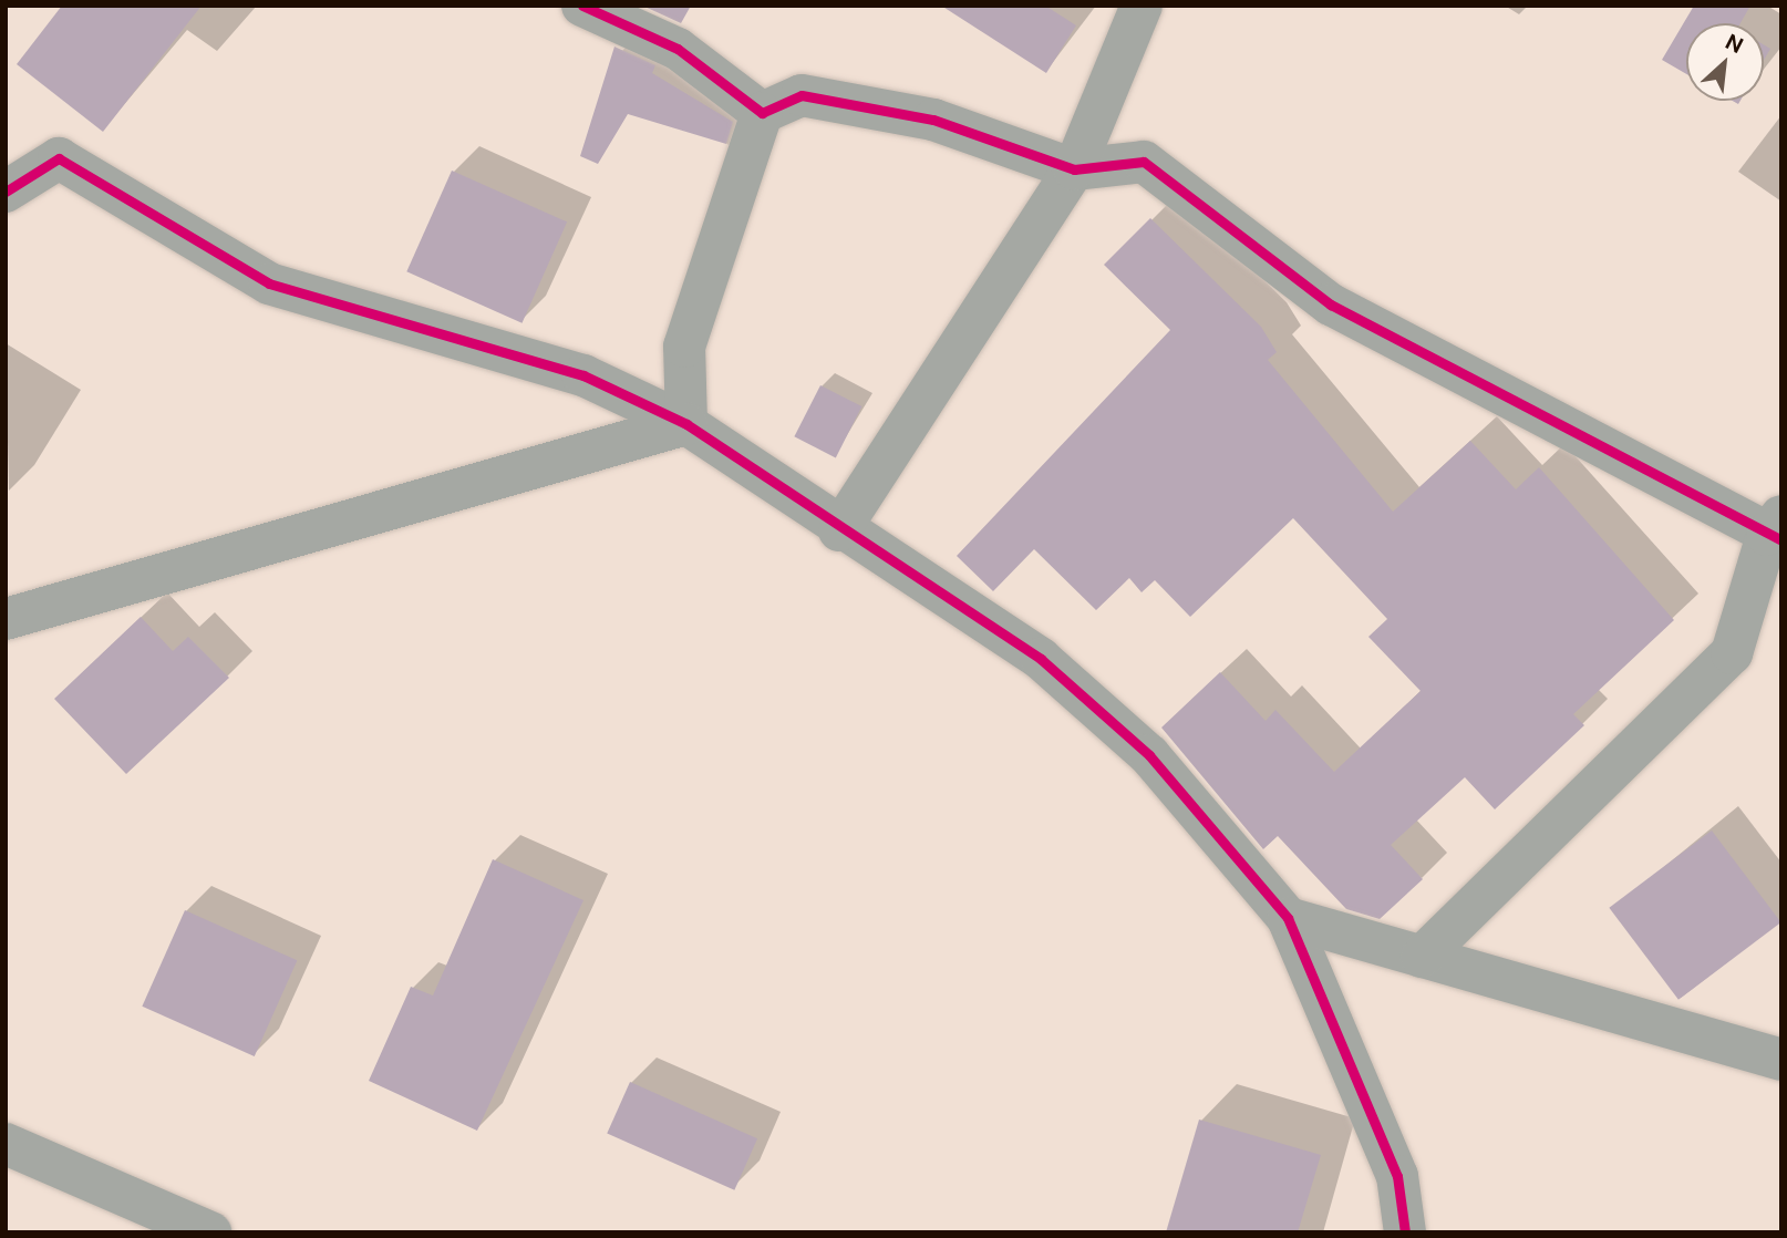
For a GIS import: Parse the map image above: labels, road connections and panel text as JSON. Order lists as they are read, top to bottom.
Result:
{
  "north": "top right"
}
